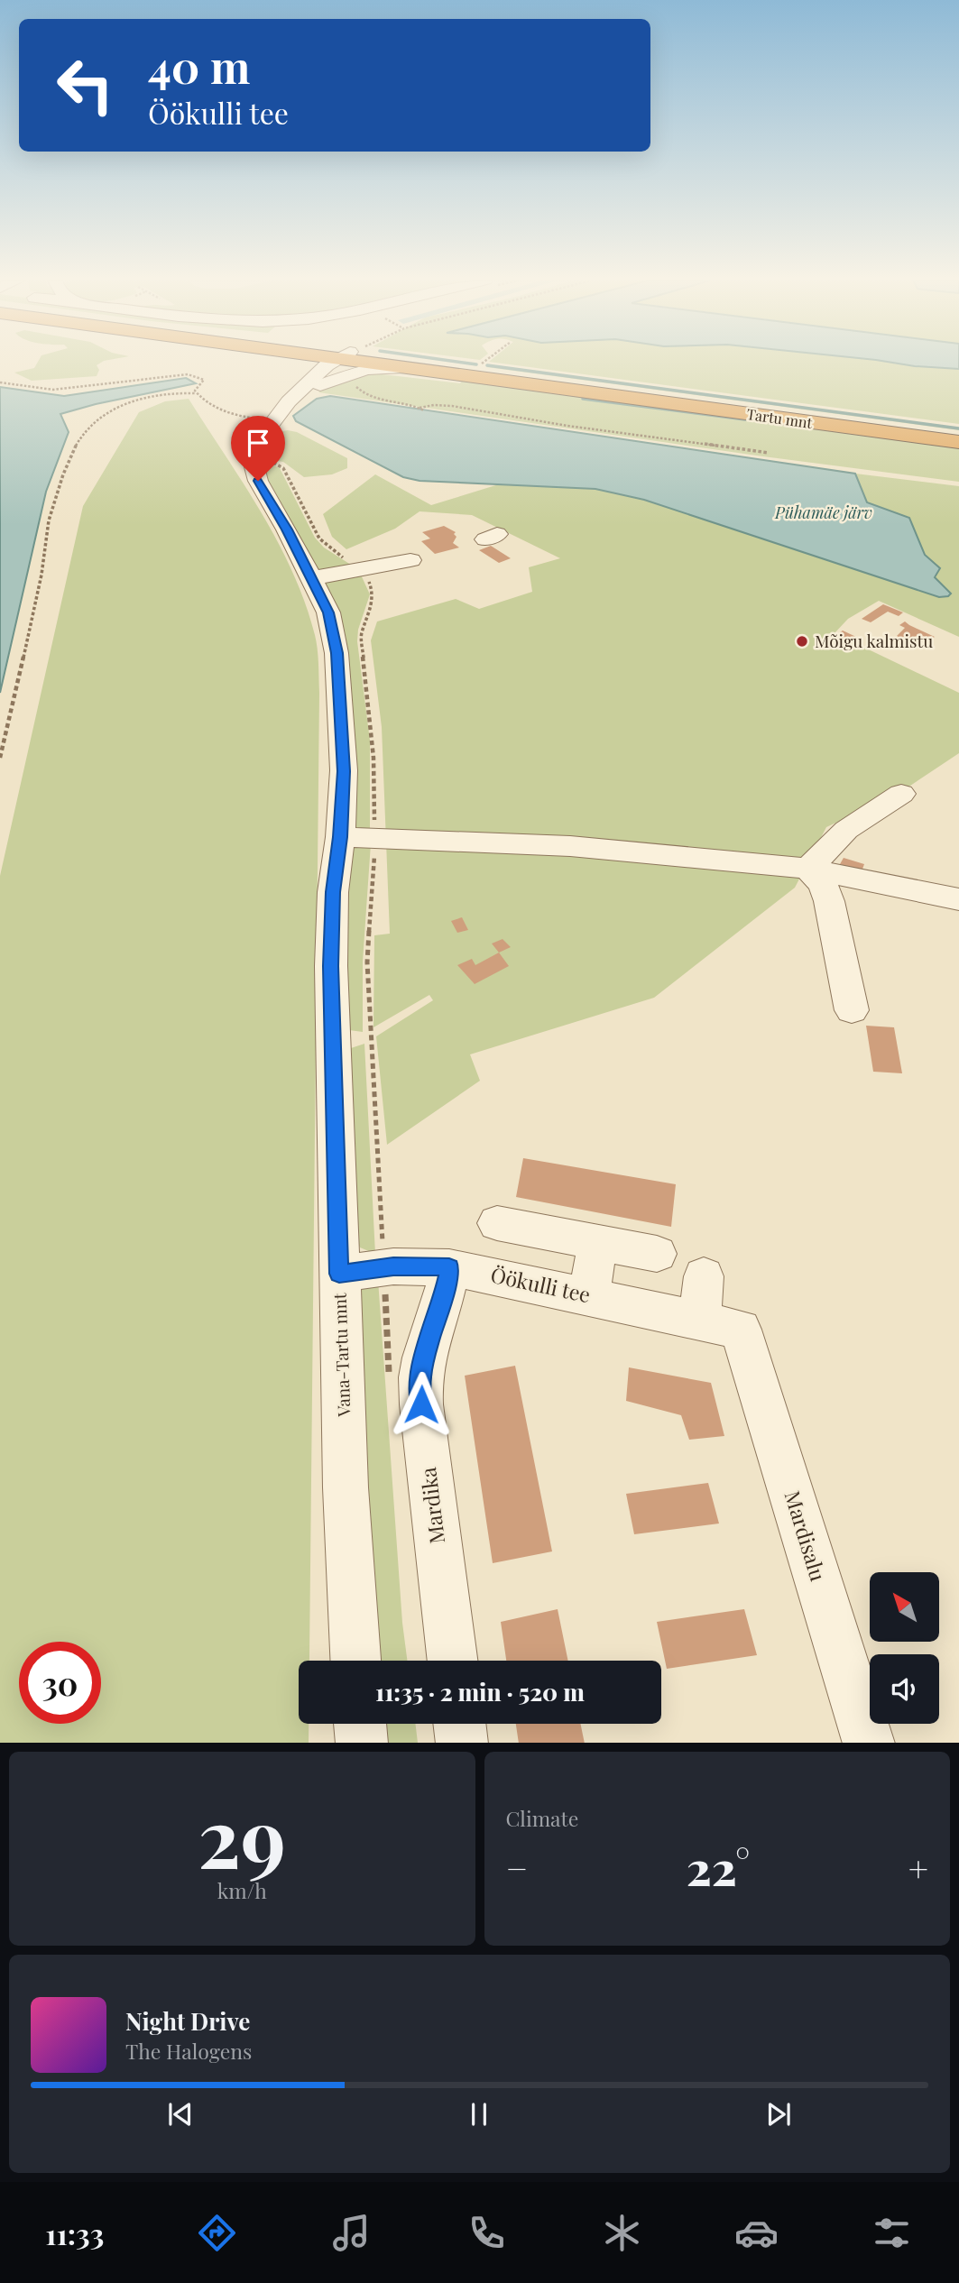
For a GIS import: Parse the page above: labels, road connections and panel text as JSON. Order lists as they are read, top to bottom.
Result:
{
  "streets": {
    "highway": ["Tartu mnt"],
    "street": [
      "Öökulli tee",
      "Vana-Tartu mnt",
      "Mardika",
      "Mardisalu"
    ]
  },
  "crossings": [
    ["Öökulli tee", "Vana-Tartu mnt"],
    ["Öökulli tee", "Mardika"],
    ["Öökulli tee", "Mardisalu"]
  ],
  "water": ["Pühamäe järv"],
  "places": ["Mõigu kalmistu"],
  "north": "top left",
  "page": {
    "turn": ["40 m", "Öökulli tee"],
    "limit": "30",
    "trip": "11:35 · 2 min · 520 m",
    "tile": [
      ["29", "km/h"],
      "Climate"
    ],
    "heat": ["−", "22°", "+"],
    "song": ["Night Drive", "The Halogens"],
    "tabs": "11:33"
  }
}
